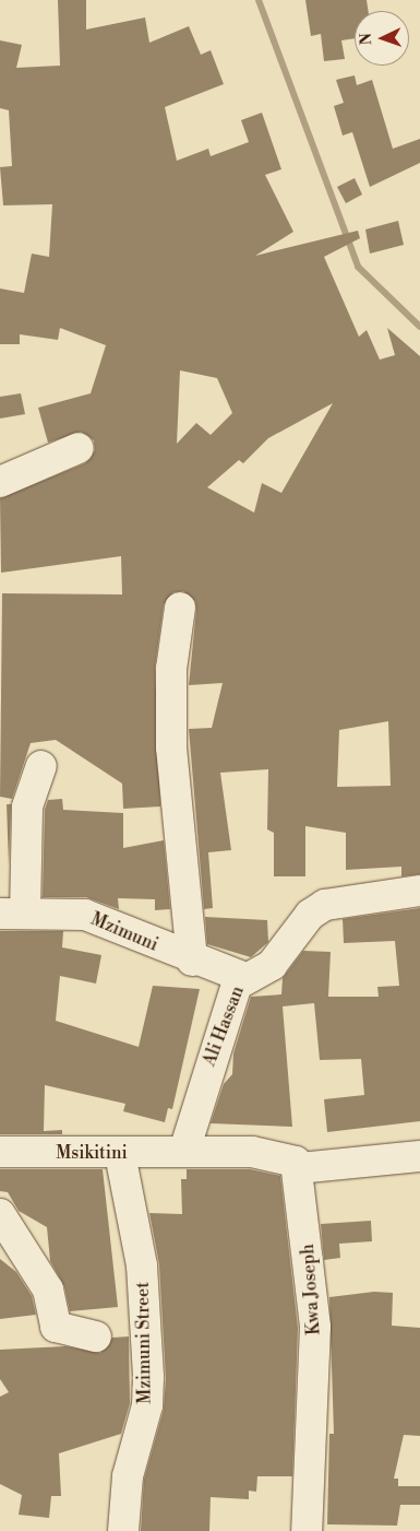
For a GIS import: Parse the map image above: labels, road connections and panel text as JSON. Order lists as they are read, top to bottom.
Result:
{
  "streets": {
    "street": [
      "Mzimuni",
      "Ali Hassan",
      "Msikitini",
      "Kwa Joseph",
      "Mzimuni Street"
    ]
  },
  "crossings": [
    ["Mzimuni", "Ali Hassan"],
    ["Ali Hassan", "Msikitini"],
    ["Msikitini", "Mzimuni Street"]
  ],
  "north": "left"
}
